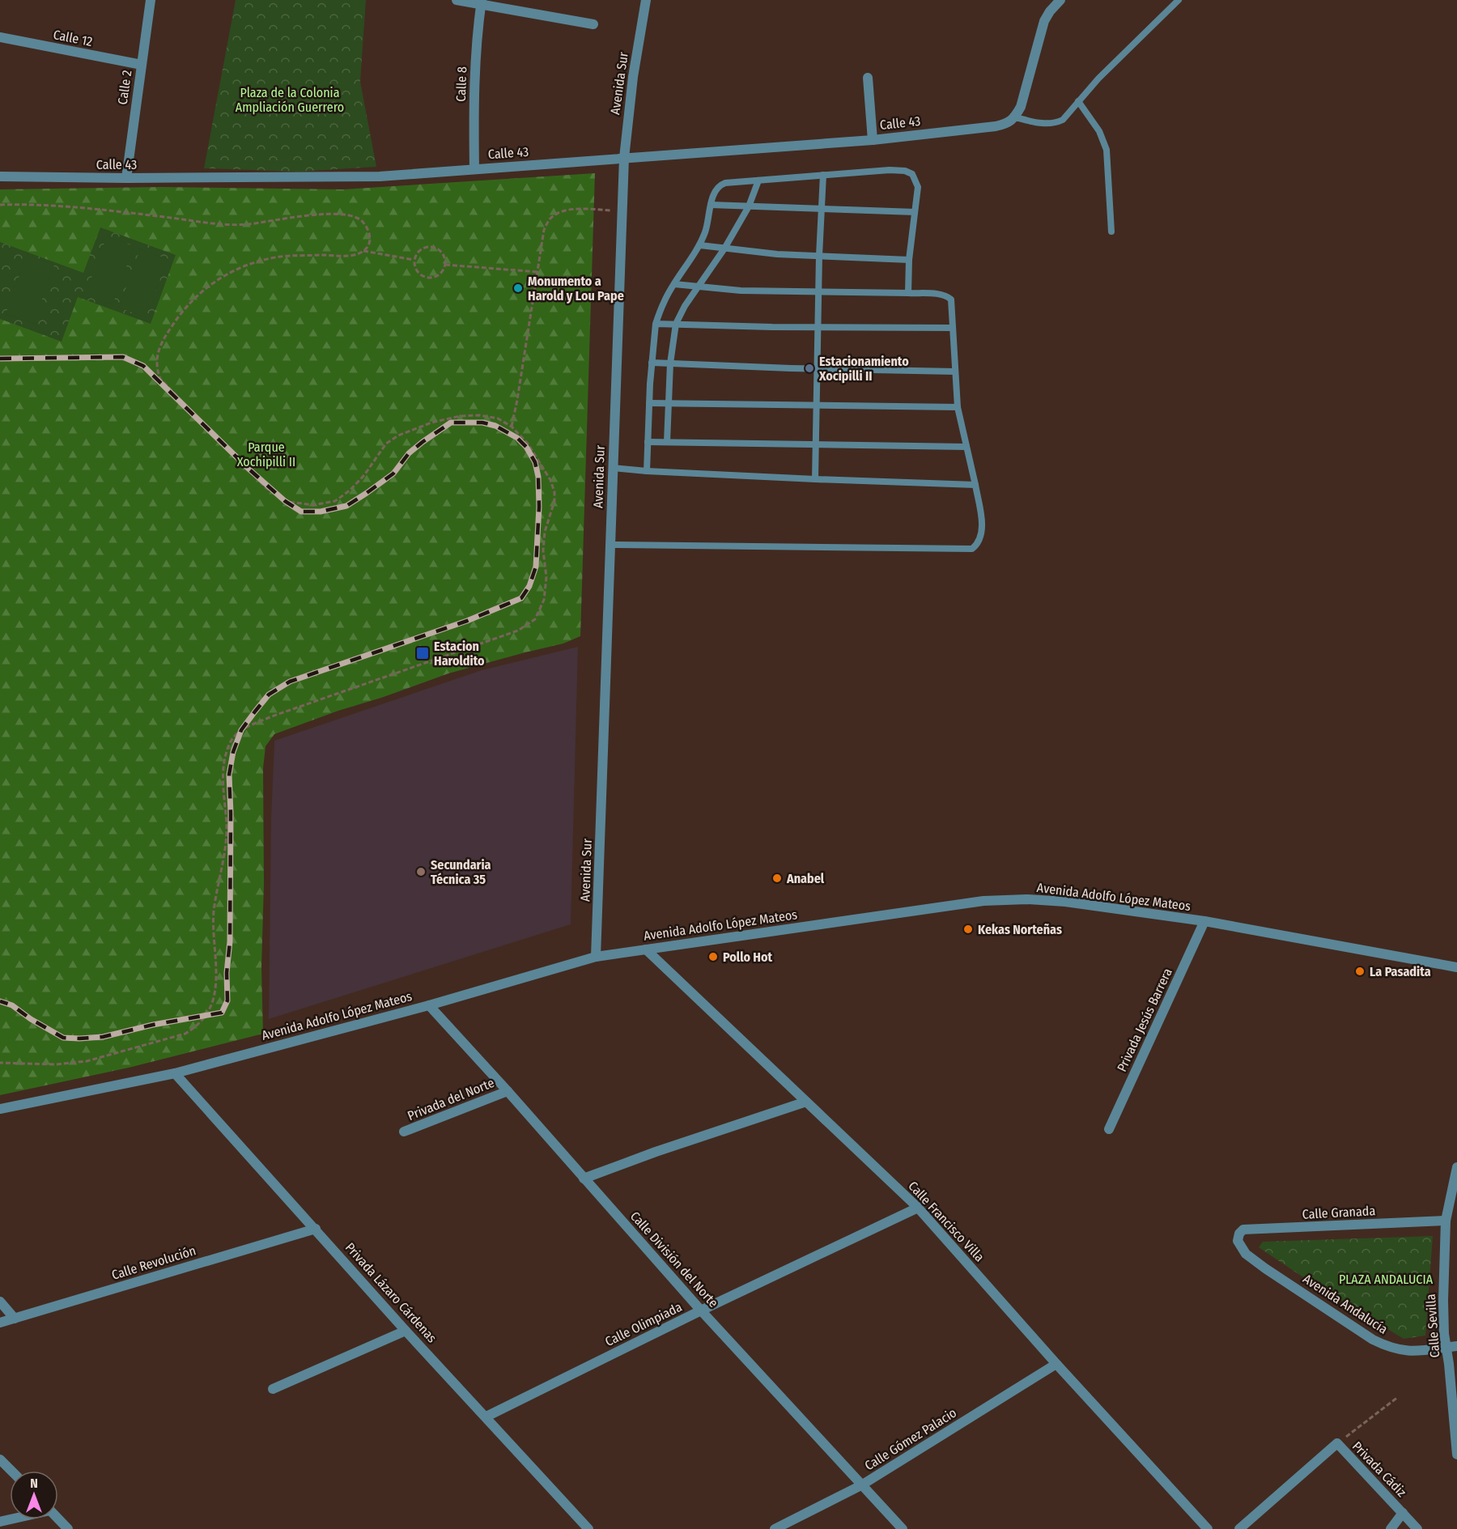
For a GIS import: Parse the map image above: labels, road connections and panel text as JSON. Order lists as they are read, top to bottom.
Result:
{
  "streets": {
    "street": [
      "Calle 12",
      "Avenida Sur",
      "Calle 8",
      "Calle 2",
      "Calle 43",
      "Avenida Adolfo López Mateos",
      "Privada Jesús Barrera",
      "Privada del Norte",
      "Calle Granada",
      "Calle Francisco Villa",
      "Calle División del Norte",
      "Calle Revolución",
      "Privada Lázaro Cárdenas",
      "Avenida Andalucía",
      "Calle Olimpiada",
      "Calle Sevilla",
      "Calle Gómez Palacio",
      "Privada Cádiz"
    ]
  },
  "crossings": [
    ["Calle 12", "Calle 2"],
    ["Avenida Sur", "Calle 43"],
    ["Avenida Sur", "Avenida Adolfo López Mateos"],
    ["Calle 8", "Calle 43"],
    ["Calle 2", "Calle 43"],
    ["Avenida Adolfo López Mateos", "Privada Jesús Barrera"],
    ["Avenida Adolfo López Mateos", "Calle Francisco Villa"],
    ["Avenida Adolfo López Mateos", "Calle División del Norte"],
    ["Avenida Adolfo López Mateos", "Privada Lázaro Cárdenas"],
    ["Privada del Norte", "Calle División del Norte"],
    ["Calle Granada", "Avenida Andalucía"],
    ["Calle Granada", "Calle Sevilla"],
    ["Calle Francisco Villa", "Calle Olimpiada"],
    ["Calle Francisco Villa", "Calle Gómez Palacio"],
    ["Calle División del Norte", "Calle Olimpiada"],
    ["Calle División del Norte", "Calle Gómez Palacio"],
    ["Calle Revolución", "Privada Lázaro Cárdenas"],
    ["Privada Lázaro Cárdenas", "Calle Olimpiada"],
    ["Avenida Andalucía", "Calle Sevilla"]
  ],
  "parks": ["Plaza de la Colonia Ampliación Guerrero", "Parque Xochipilli II", "PLAZA ANDALUCIA"],
  "places": {
    "other": [
      "Monumento a Harold y Lou Pape",
      "Estacionamiento Xocipilli II",
      "Secundaria Técnica 35",
      "Anabel",
      "Kekas Norteñas",
      "Pollo Hot",
      "La Pasadita"
    ],
    "transit": ["Estacion Haroldito"]
  },
  "north": "top"
}
